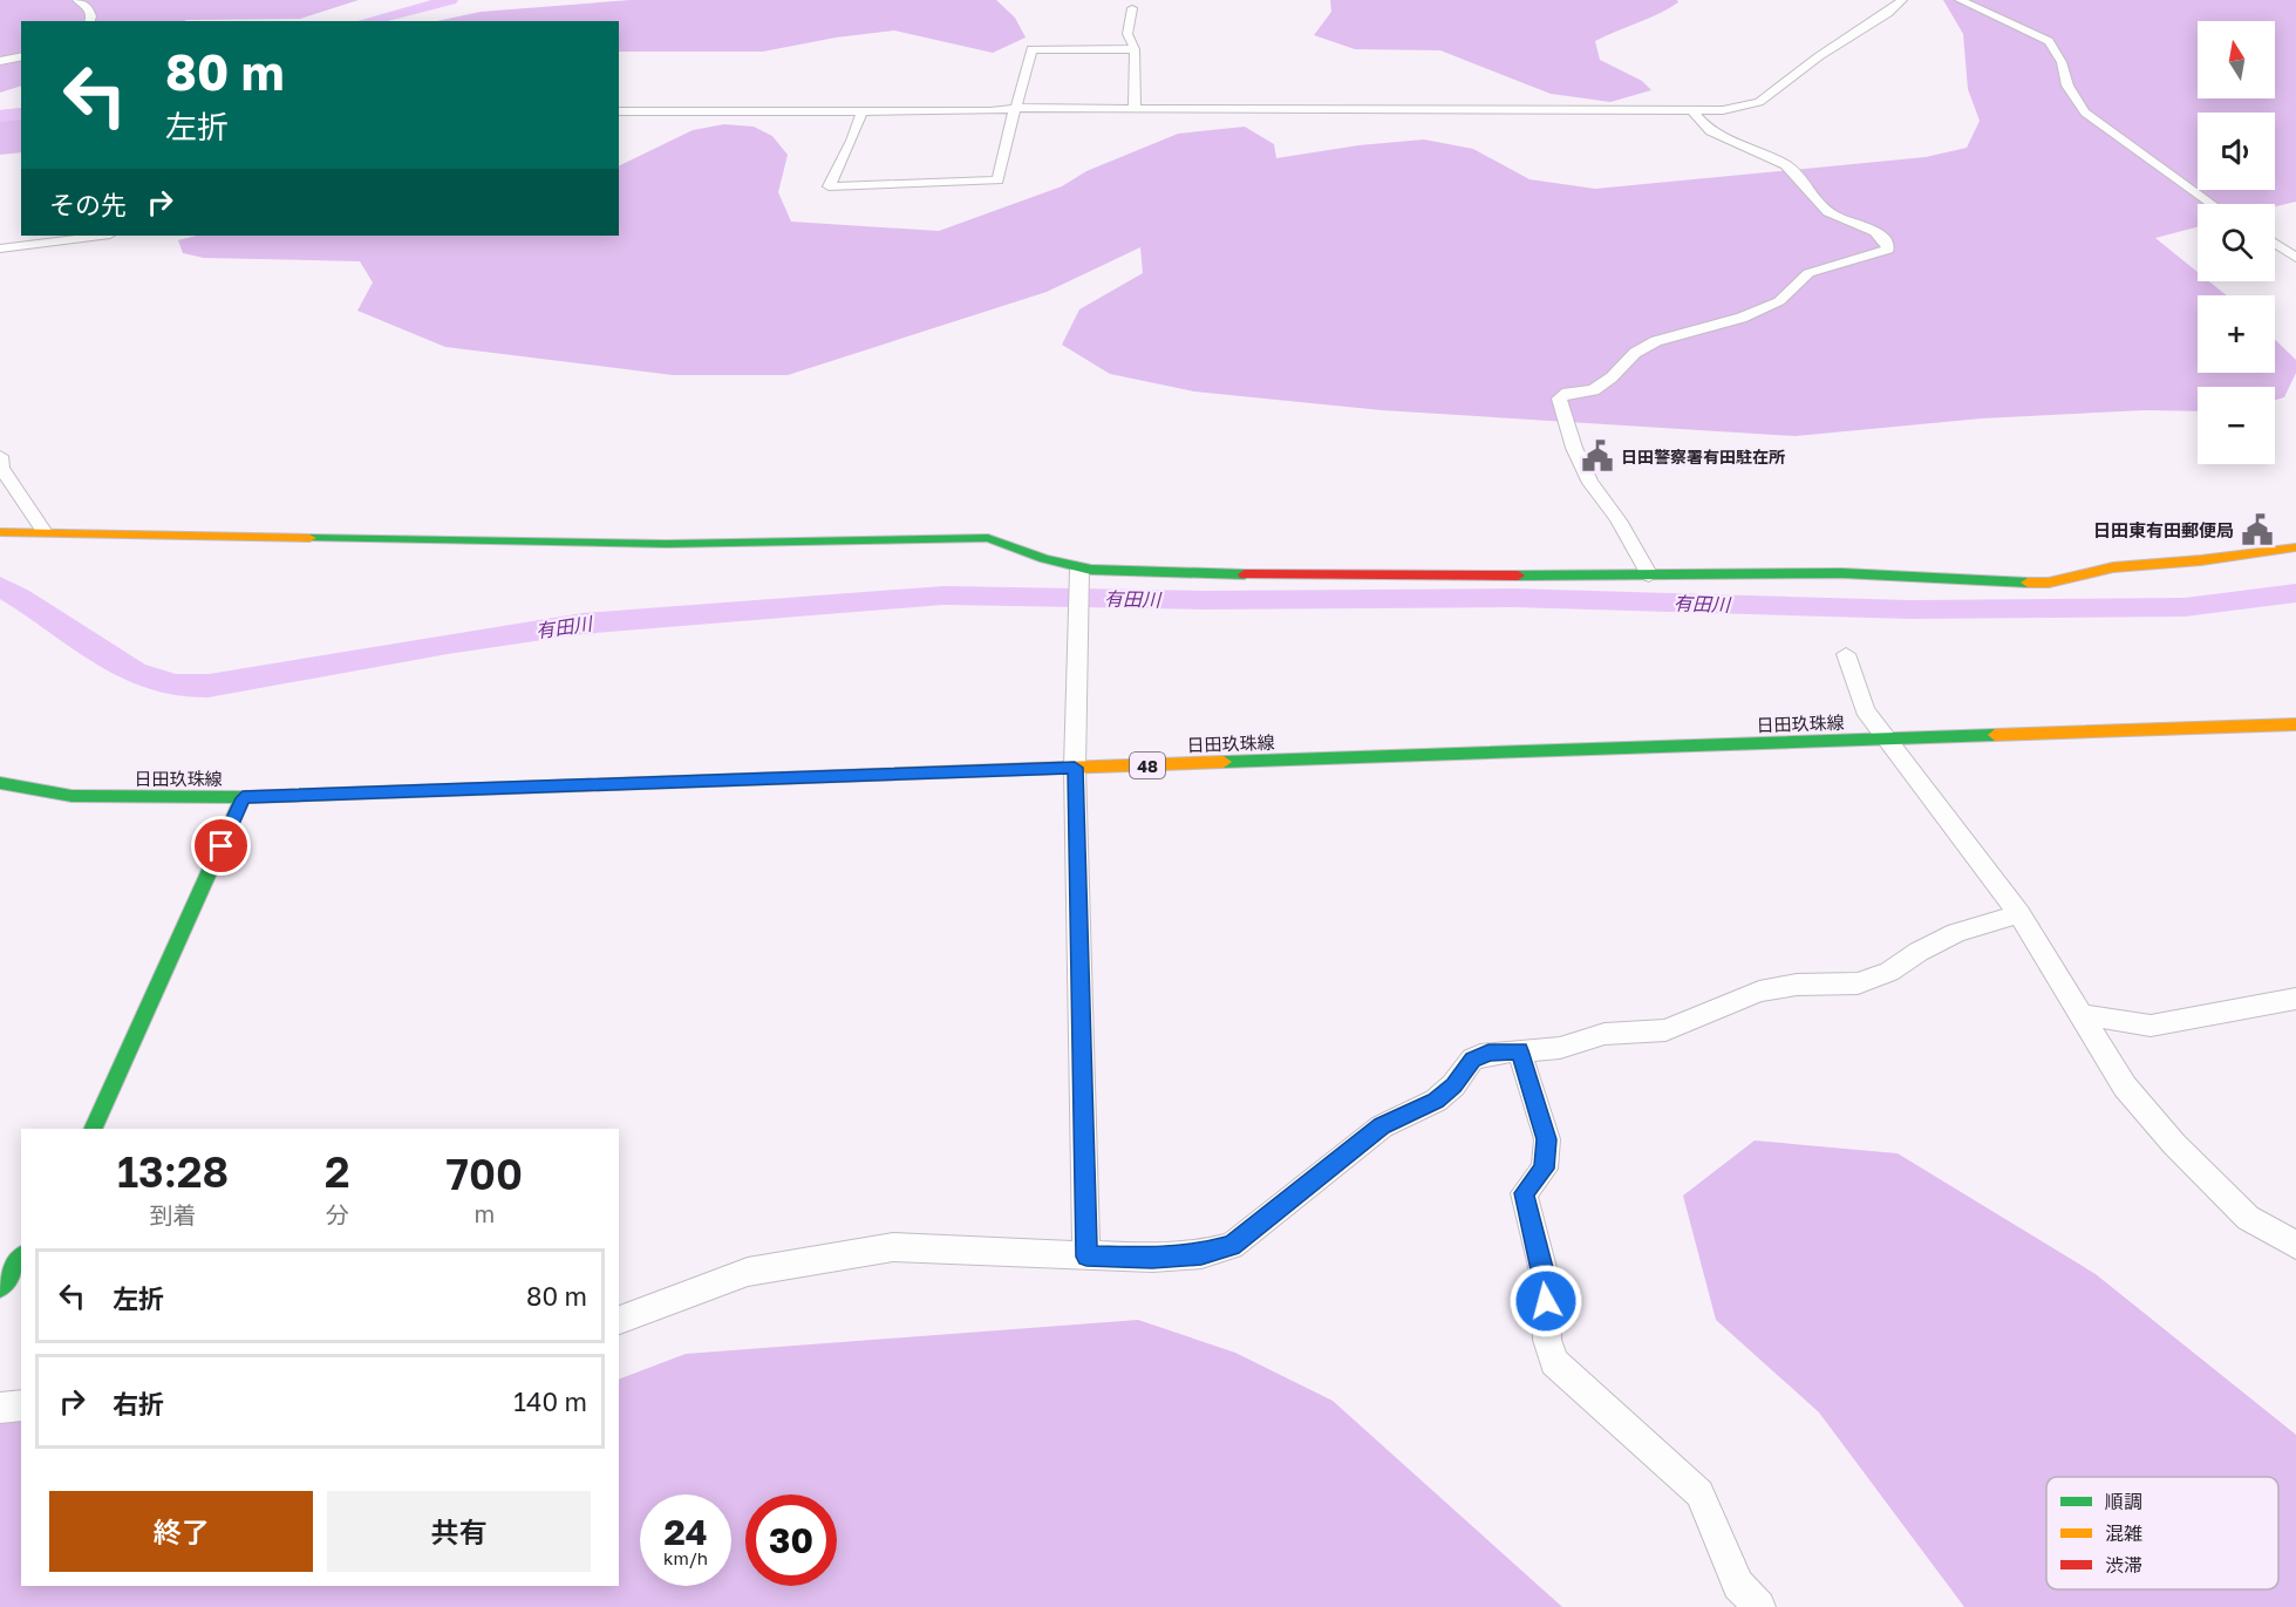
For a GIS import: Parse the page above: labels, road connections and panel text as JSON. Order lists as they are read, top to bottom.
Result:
{
  "streets": {
    "street": ["日田玖珠線", "48"]
  },
  "water": ["有田川"],
  "places": {
    "public building": ["日田警察署有田駐在所", "日田東有田郵便局"]
  },
  "legend": ["順調", "混雑", "渋滞"],
  "north": "top",
  "page": {
    "map_buttons": ["+", "−"],
    "turn": ["80 m", "左折"],
    "then": "その先",
    "eta": [
      "13:28",
      "到着",
      "2",
      "分",
      "700",
      "m"
    ],
    "list": [
      {
        "name": "左折",
        "value": "80 m"
      },
      {
        "name": "右折",
        "value": "140 m"
      }
    ],
    "buttons": ["終了", "共有"],
    "speed": "24 km/h",
    "limit": "30"
  }
}
